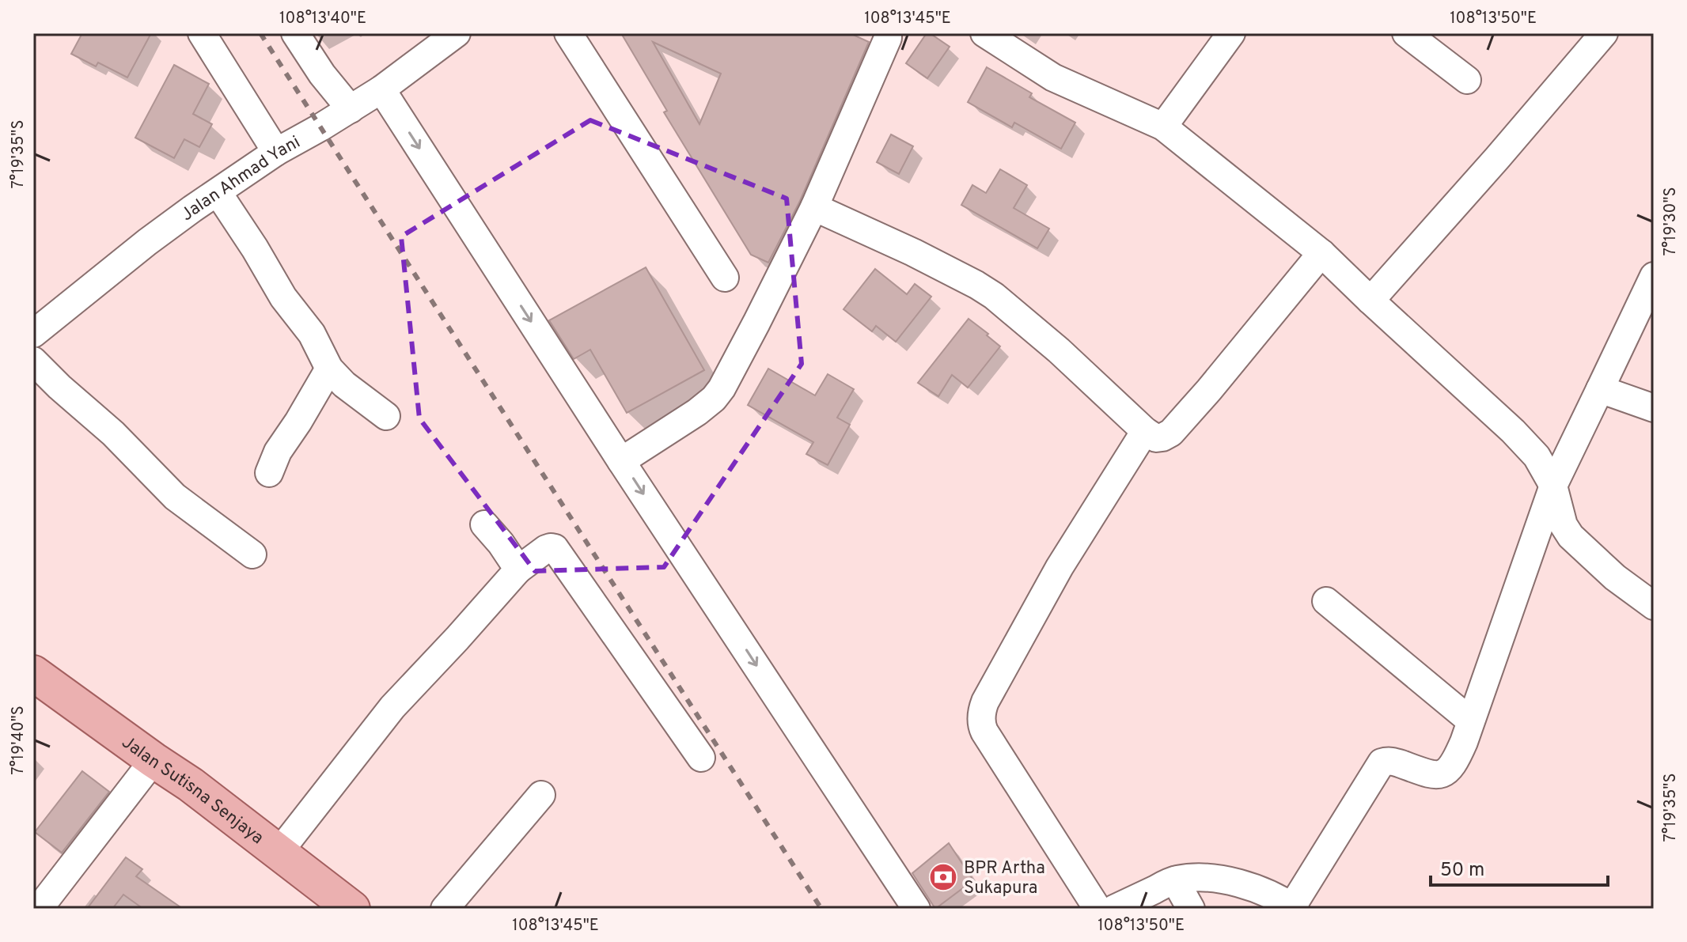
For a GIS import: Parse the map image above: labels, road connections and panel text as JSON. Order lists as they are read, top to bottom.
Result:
{
  "streets": {
    "main road": ["Jalan Sutisna Senjaya"],
    "street": ["Jalan Ahmad Yani"]
  },
  "places": {
    "bank": ["BPR Artha Sukapura"]
  },
  "scale_bar": "50 m",
  "coordinates": [
    "108°13'40\"E",
    "108°13'45\"E",
    "108°13'50\"E",
    "7°19'35\"S",
    "7°19'30\"S",
    "7°19'40\"S"
  ]
}
